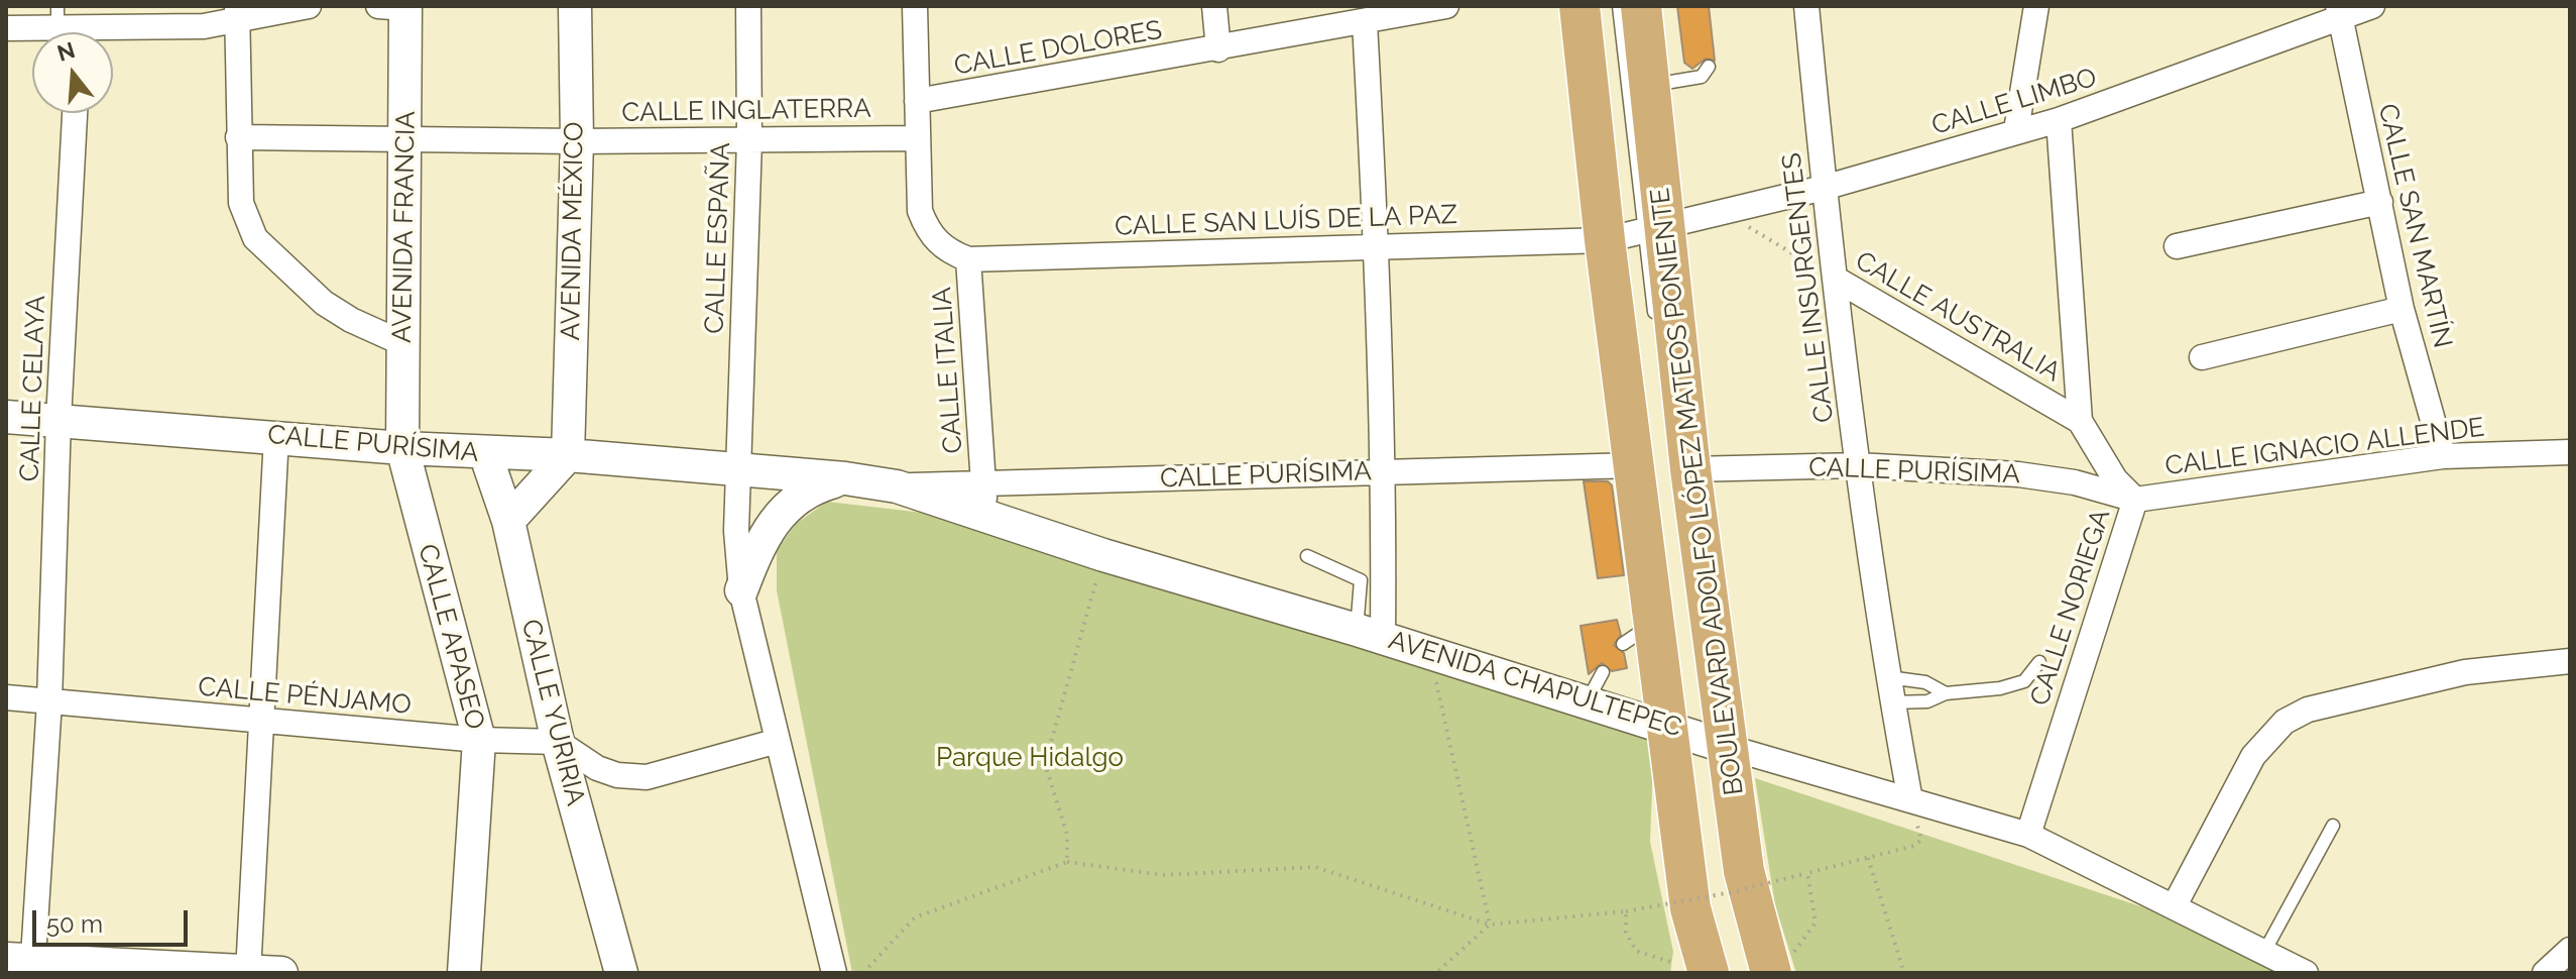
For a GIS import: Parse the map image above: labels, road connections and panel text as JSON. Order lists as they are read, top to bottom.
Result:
{
  "streets": {
    "main road": ["BOULEVARD ADOLFO LÓPEZ MATEOS PONIENTE"],
    "street": [
      "CALLE DOLORES",
      "CALLE LIMBO",
      "CALLE INGLATERRA",
      "CALLE SAN LUÍS DE LA PAZ",
      "CALLE SAN MARTÍN",
      "AVENIDA FRANCIA",
      "AVENIDA MÉXICO",
      "CALLE ESPAÑA",
      "CALLE INSURGENTES",
      "CALLE AUSTRALIA",
      "CALLE ITALIA",
      "CALLE CELAYA",
      "CALLE PURÍSIMA",
      "CALLE IGNACIO ALLENDE",
      "CALLE NORIEGA",
      "CALLE APASEO",
      "AVENIDA CHAPULTEPEC",
      "CALLE PÉNJAMO",
      "CALLE YURIRIA"
    ]
  },
  "crossings": [
    ["CALLE DOLORES", "CALLE ITALIA"],
    ["CALLE LIMBO", "CALLE SAN LUÍS DE LA PAZ"],
    ["CALLE LIMBO", "CALLE SAN MARTÍN"],
    ["CALLE LIMBO", "CALLE INSURGENTES"],
    ["CALLE LIMBO", "CALLE AUSTRALIA"],
    ["CALLE LIMBO", "BOULEVARD ADOLFO LÓPEZ MATEOS PONIENTE"],
    ["CALLE LIMBO", "CALLE NORIEGA"],
    ["CALLE INGLATERRA", "AVENIDA FRANCIA"],
    ["CALLE INGLATERRA", "AVENIDA MÉXICO"],
    ["CALLE INGLATERRA", "CALLE ESPAÑA"],
    ["CALLE INGLATERRA", "CALLE ITALIA"],
    ["CALLE SAN LUÍS DE LA PAZ", "CALLE ITALIA"],
    ["CALLE SAN LUÍS DE LA PAZ", "BOULEVARD ADOLFO LÓPEZ MATEOS PONIENTE"],
    ["CALLE SAN MARTÍN", "CALLE IGNACIO ALLENDE"],
    ["AVENIDA FRANCIA", "CALLE PURÍSIMA"],
    ["AVENIDA FRANCIA", "CALLE APASEO"],
    ["AVENIDA MÉXICO", "CALLE PURÍSIMA"],
    ["CALLE ESPAÑA", "CALLE PURÍSIMA"],
    ["CALLE ESPAÑA", "AVENIDA CHAPULTEPEC"],
    ["CALLE INSURGENTES", "CALLE AUSTRALIA"],
    ["CALLE INSURGENTES", "CALLE PURÍSIMA"],
    ["CALLE INSURGENTES", "AVENIDA CHAPULTEPEC"],
    ["CALLE AUSTRALIA", "CALLE NORIEGA"],
    ["CALLE ITALIA", "CALLE PURÍSIMA"],
    ["CALLE ITALIA", "AVENIDA CHAPULTEPEC"],
    ["CALLE CELAYA", "CALLE PURÍSIMA"],
    ["CALLE CELAYA", "CALLE PÉNJAMO"],
    ["CALLE PURÍSIMA", "CALLE IGNACIO ALLENDE"],
    ["CALLE PURÍSIMA", "BOULEVARD ADOLFO LÓPEZ MATEOS PONIENTE"],
    ["CALLE PURÍSIMA", "CALLE NORIEGA"],
    ["CALLE PURÍSIMA", "CALLE APASEO"],
    ["CALLE PURÍSIMA", "AVENIDA CHAPULTEPEC"],
    ["CALLE PURÍSIMA", "CALLE YURIRIA"],
    ["CALLE IGNACIO ALLENDE", "CALLE NORIEGA"],
    ["BOULEVARD ADOLFO LÓPEZ MATEOS PONIENTE", "AVENIDA CHAPULTEPEC"],
    ["CALLE NORIEGA", "AVENIDA CHAPULTEPEC"],
    ["CALLE APASEO", "CALLE PÉNJAMO"],
    ["CALLE PÉNJAMO", "CALLE YURIRIA"]
  ],
  "parks": ["Parque Hidalgo"],
  "scale_bar": "50 m",
  "north": "top"
}
